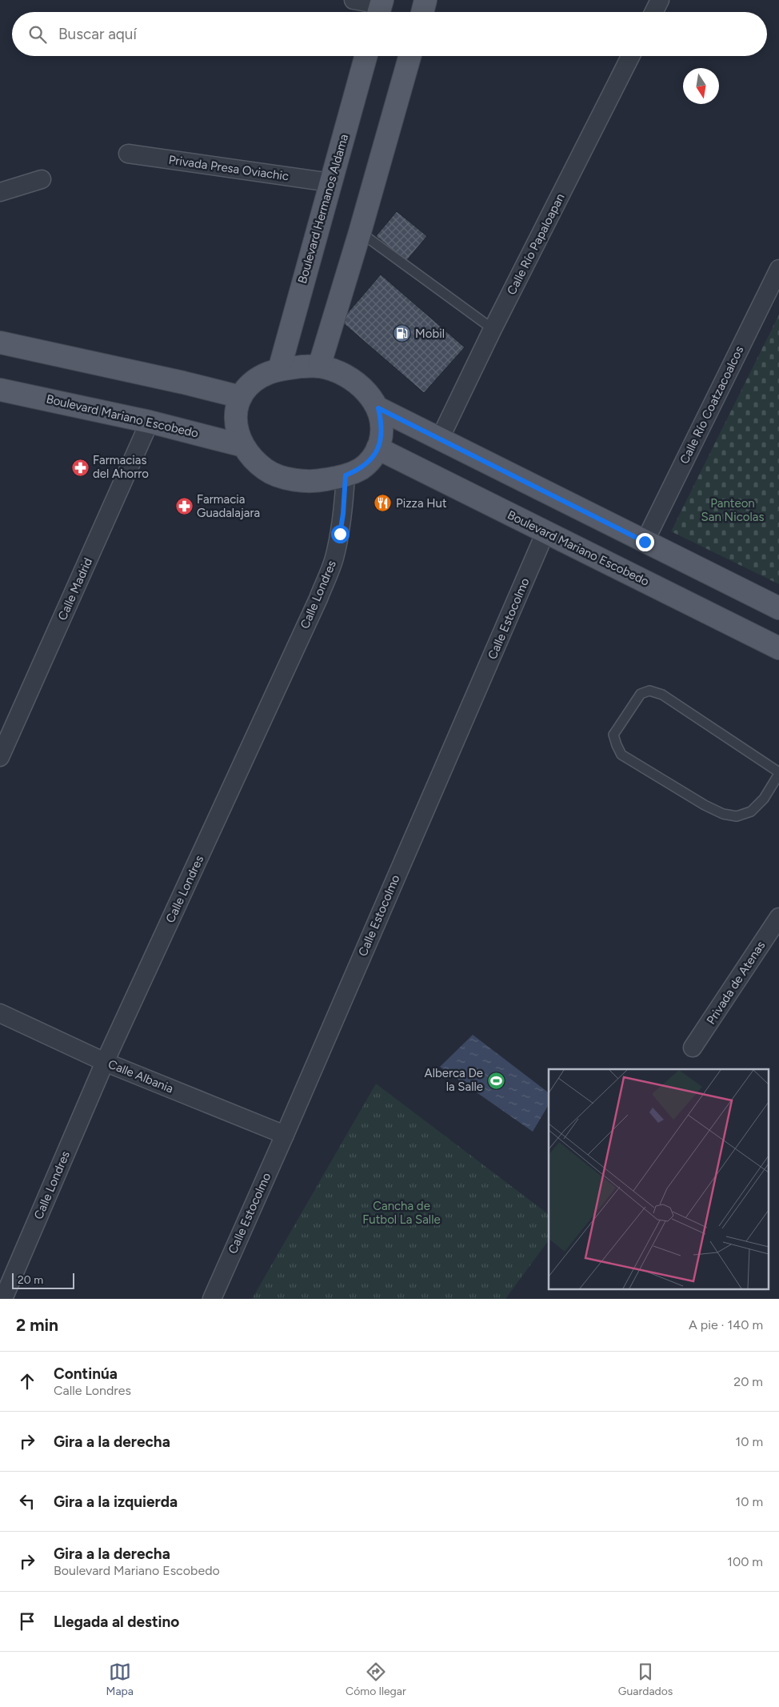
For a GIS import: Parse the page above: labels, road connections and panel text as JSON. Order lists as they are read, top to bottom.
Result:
{
  "streets": {
    "main road": ["Boulevard Hermanos Aldama", "Boulevard Mariano Escobedo"],
    "street": [
      "Privada Presa Oviachic",
      "Calle Río Papaloapan",
      "Calle Río Coatzacoalcos",
      "Calle Madrid",
      "Calle Londres",
      "Calle Estocolmo",
      "Privada de Atenas",
      "Calle Albania"
    ]
  },
  "crossings": [
    ["Privada Presa Oviachic", "Boulevard Hermanos Aldama"],
    ["Boulevard Hermanos Aldama", "Boulevard Mariano Escobedo"],
    ["Boulevard Hermanos Aldama", "Calle Londres"],
    ["Boulevard Mariano Escobedo", "Calle Madrid"],
    ["Boulevard Mariano Escobedo", "Calle Londres"],
    ["Boulevard Mariano Escobedo", "Calle Estocolmo"],
    ["Calle Londres", "Calle Albania"],
    ["Calle Estocolmo", "Calle Albania"]
  ],
  "parks": ["Panteon San Nicolas", "Cancha de Futbol La Salle"],
  "places": {
    "fuel station": ["Mobil"],
    "pharmacy": ["Farmacias del Ahorro", "Farmacia Guadalajara"],
    "restaurant": ["Pizza Hut"],
    "sports": ["Alberca De la Salle"]
  },
  "scale_bar": "20 m",
  "north": "bottom",
  "page": {
    "search": "Buscar aquí",
    "scale": "20 m",
    "heading": ["2 min", "A pie · 140 m"],
    "list": [
      ["Continúa", "Calle Londres", "20 m"],
      ["Gira a la derecha", "10 m"],
      ["Gira a la izquierda", "10 m"],
      ["Gira a la derecha", "Boulevard Mariano Escobedo", "100 m"],
      "Llegada al destino"
    ],
    "nav": ["Mapa", "Cómo llegar", "Guardados"]
  }
}
